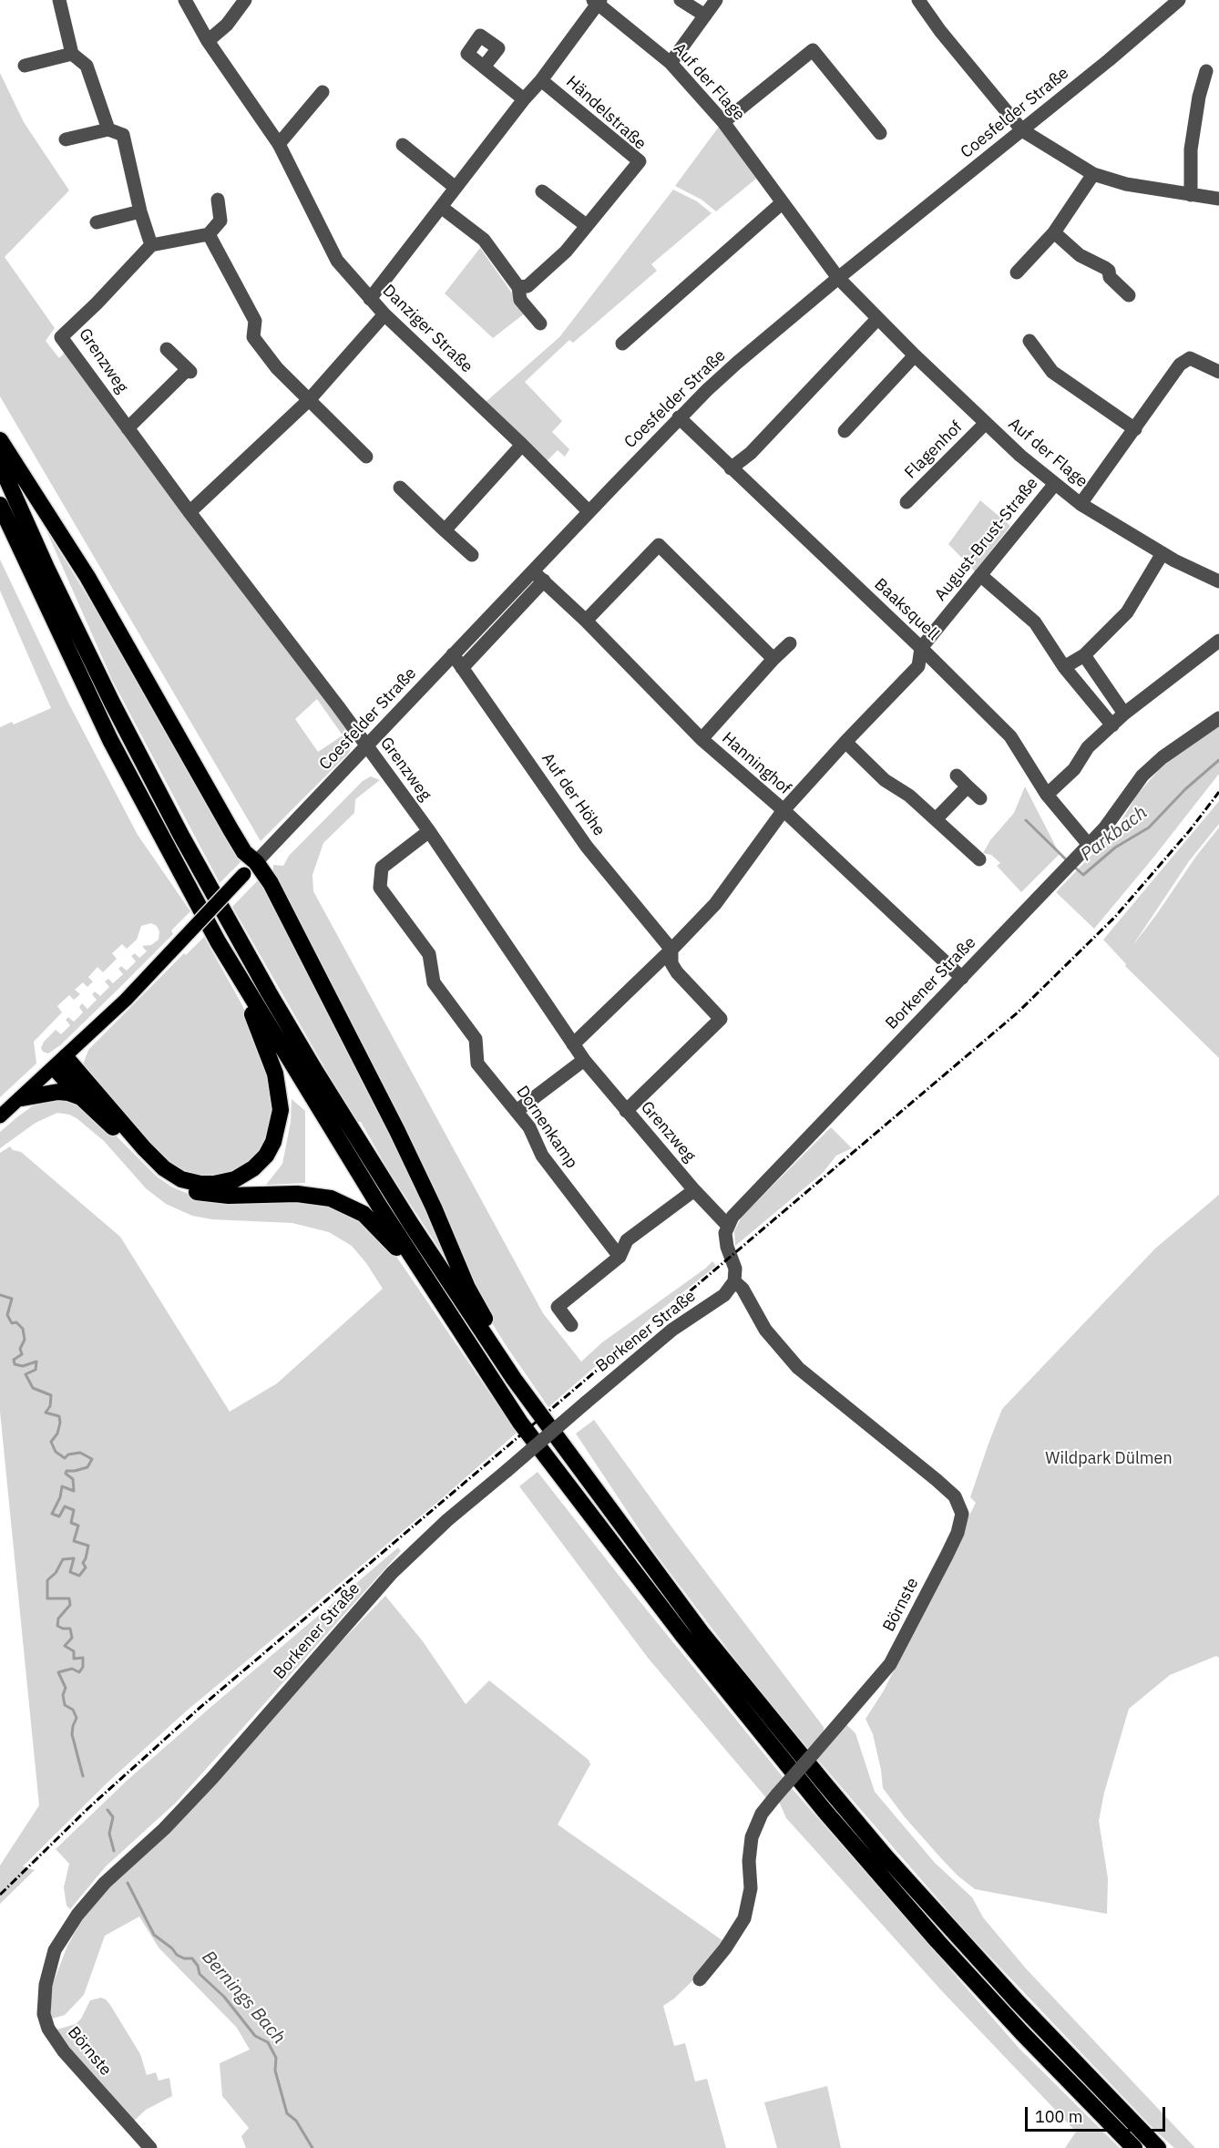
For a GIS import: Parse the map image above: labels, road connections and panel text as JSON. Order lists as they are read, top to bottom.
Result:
{
  "streets": {
    "main road": ["Coesfelder Straße"],
    "street": [
      "Auf der Flage",
      "Händelstraße",
      "Danziger Straße",
      "Grenzweg",
      "Flagenhof",
      "August-Brust-Straße",
      "Baaksquell",
      "Hanninghof",
      "Auf der Höhe",
      "Borkener Straße",
      "Dornenkamp",
      "Börnste"
    ]
  },
  "crossings": [
    ["Auf der Flage", "Coesfelder Straße"],
    ["Auf der Flage", "Flagenhof"],
    ["Auf der Flage", "August-Brust-Straße"],
    ["Coesfelder Straße", "Danziger Straße"],
    ["Coesfelder Straße", "Grenzweg"],
    ["Coesfelder Straße", "Baaksquell"],
    ["Coesfelder Straße", "Hanninghof"],
    ["Coesfelder Straße", "Auf der Höhe"],
    ["Grenzweg", "August-Brust-Straße"],
    ["Grenzweg", "Borkener Straße"],
    ["Grenzweg", "Dornenkamp"],
    ["August-Brust-Straße", "Baaksquell"],
    ["August-Brust-Straße", "Hanninghof"],
    ["August-Brust-Straße", "Auf der Höhe"],
    ["Baaksquell", "Borkener Straße"],
    ["Hanninghof", "Borkener Straße"],
    ["Borkener Straße", "Börnste"]
  ],
  "water": ["Parkbach", "Bernings Bach"],
  "parks": ["Wildpark Dülmen"],
  "scale_bar": "100 m"
}
